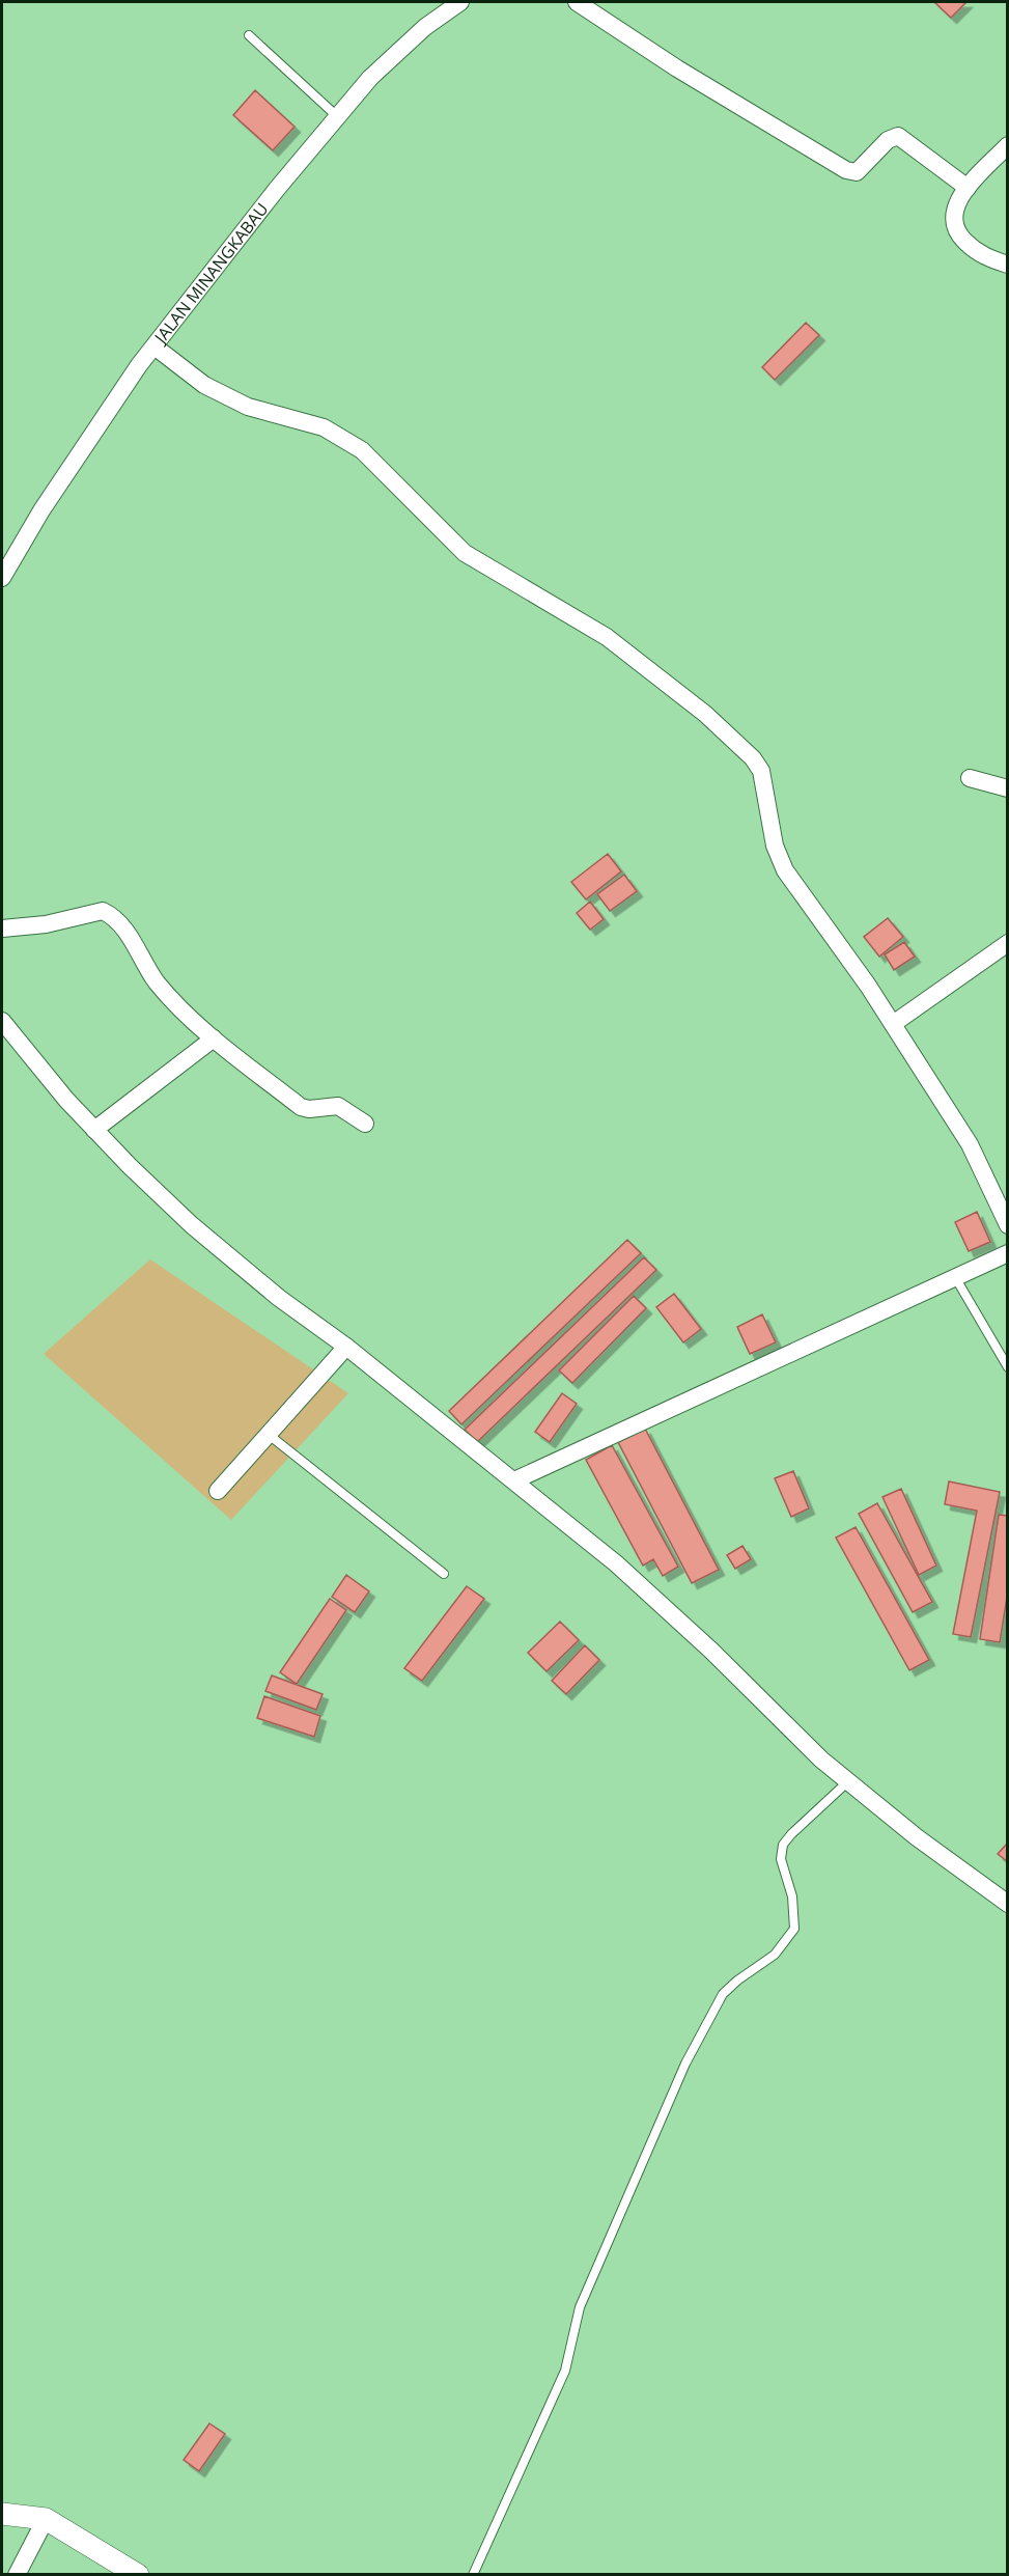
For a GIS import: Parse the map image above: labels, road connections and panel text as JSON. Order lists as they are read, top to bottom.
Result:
{
  "streets": {
    "street": ["JALAN MINANGKABAU"]
  }
}
